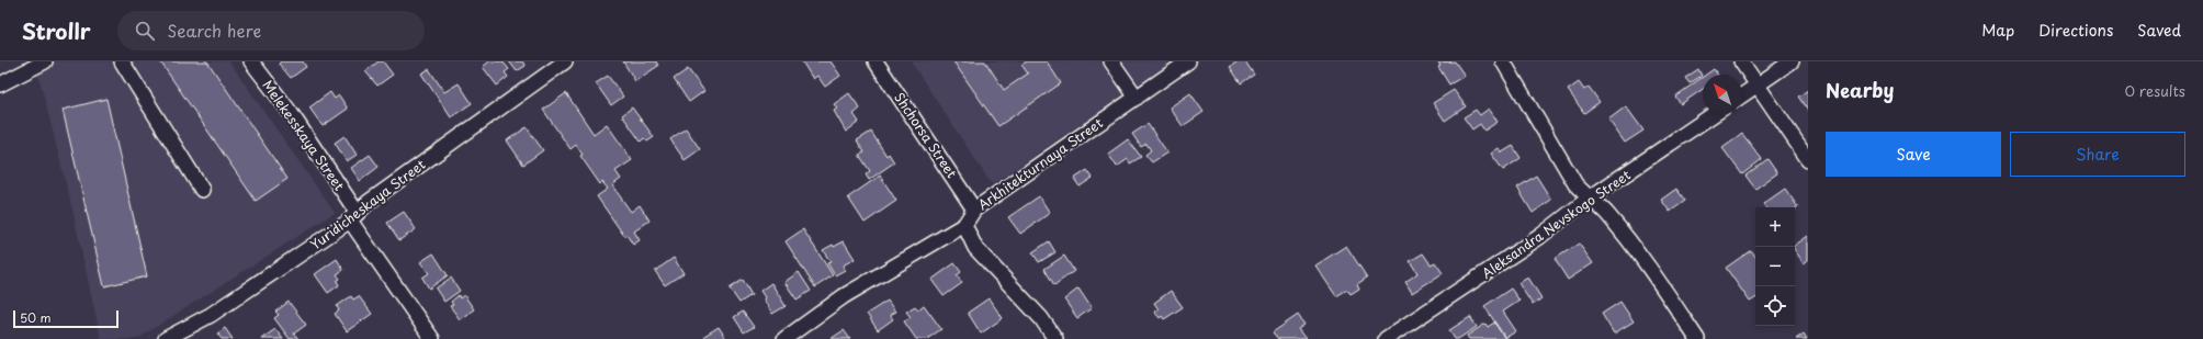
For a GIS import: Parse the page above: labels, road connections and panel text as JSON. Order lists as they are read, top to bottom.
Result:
{
  "streets": {
    "street": [
      "Melekesskaya Street",
      "Shchorsa Street",
      "Arkhitekturnaya Street",
      "Yuridicheskaya Street",
      "Aleksandra Nevskogo Street"
    ]
  },
  "crossings": [
    ["Melekesskaya Street", "Yuridicheskaya Street"],
    ["Shchorsa Street", "Arkhitekturnaya Street"]
  ],
  "scale_bar": "50 m",
  "north": "top left",
  "page": {
    "header": "Strollr",
    "search": "Search here",
    "nav": ["Map", "Directions", "Saved"],
    "heading": ["Nearby", "0 results"],
    "buttons": ["Save", "Share"],
    "map_buttons": ["+", "−"],
    "scale": "50 m"
  }
}
